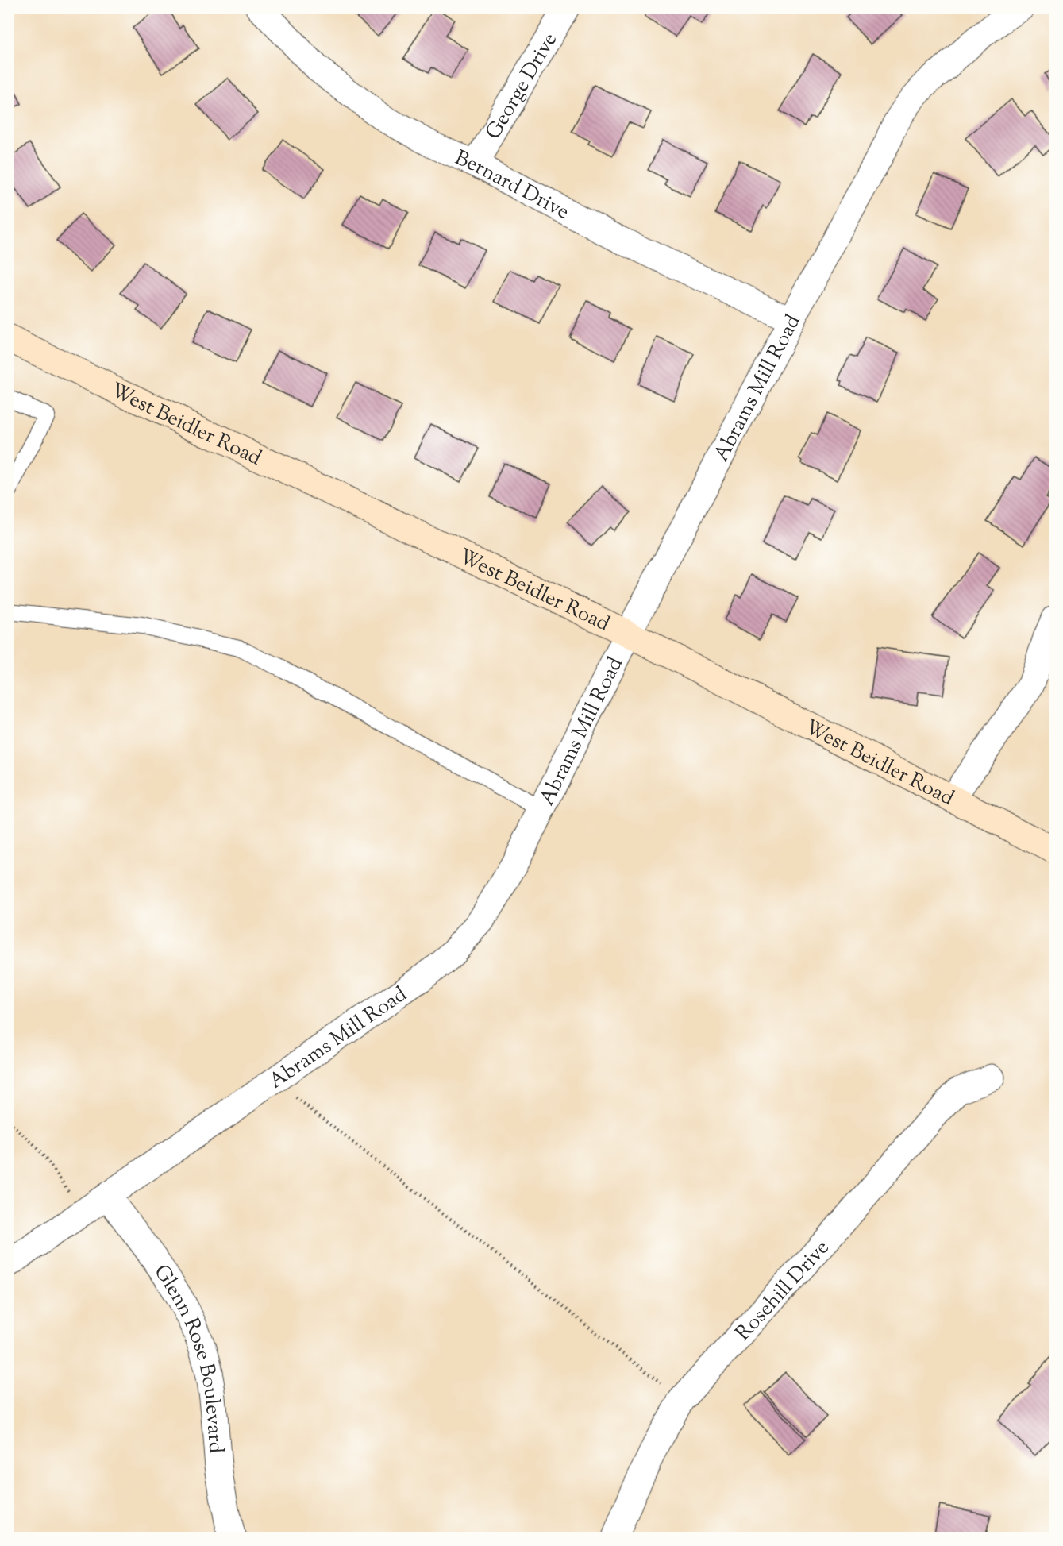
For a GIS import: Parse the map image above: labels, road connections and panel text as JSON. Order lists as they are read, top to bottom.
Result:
{
  "streets": {
    "street": [
      "George Drive",
      "Bernard Drive",
      "Abrams Mill Road",
      "West Beidler Road",
      "Rosehill Drive",
      "Glenn Rose Boulevard"
    ]
  },
  "crossings": [
    ["George Drive", "Bernard Drive"],
    ["Bernard Drive", "Abrams Mill Road"],
    ["Abrams Mill Road", "West Beidler Road"],
    ["Abrams Mill Road", "Glenn Rose Boulevard"]
  ]
}
